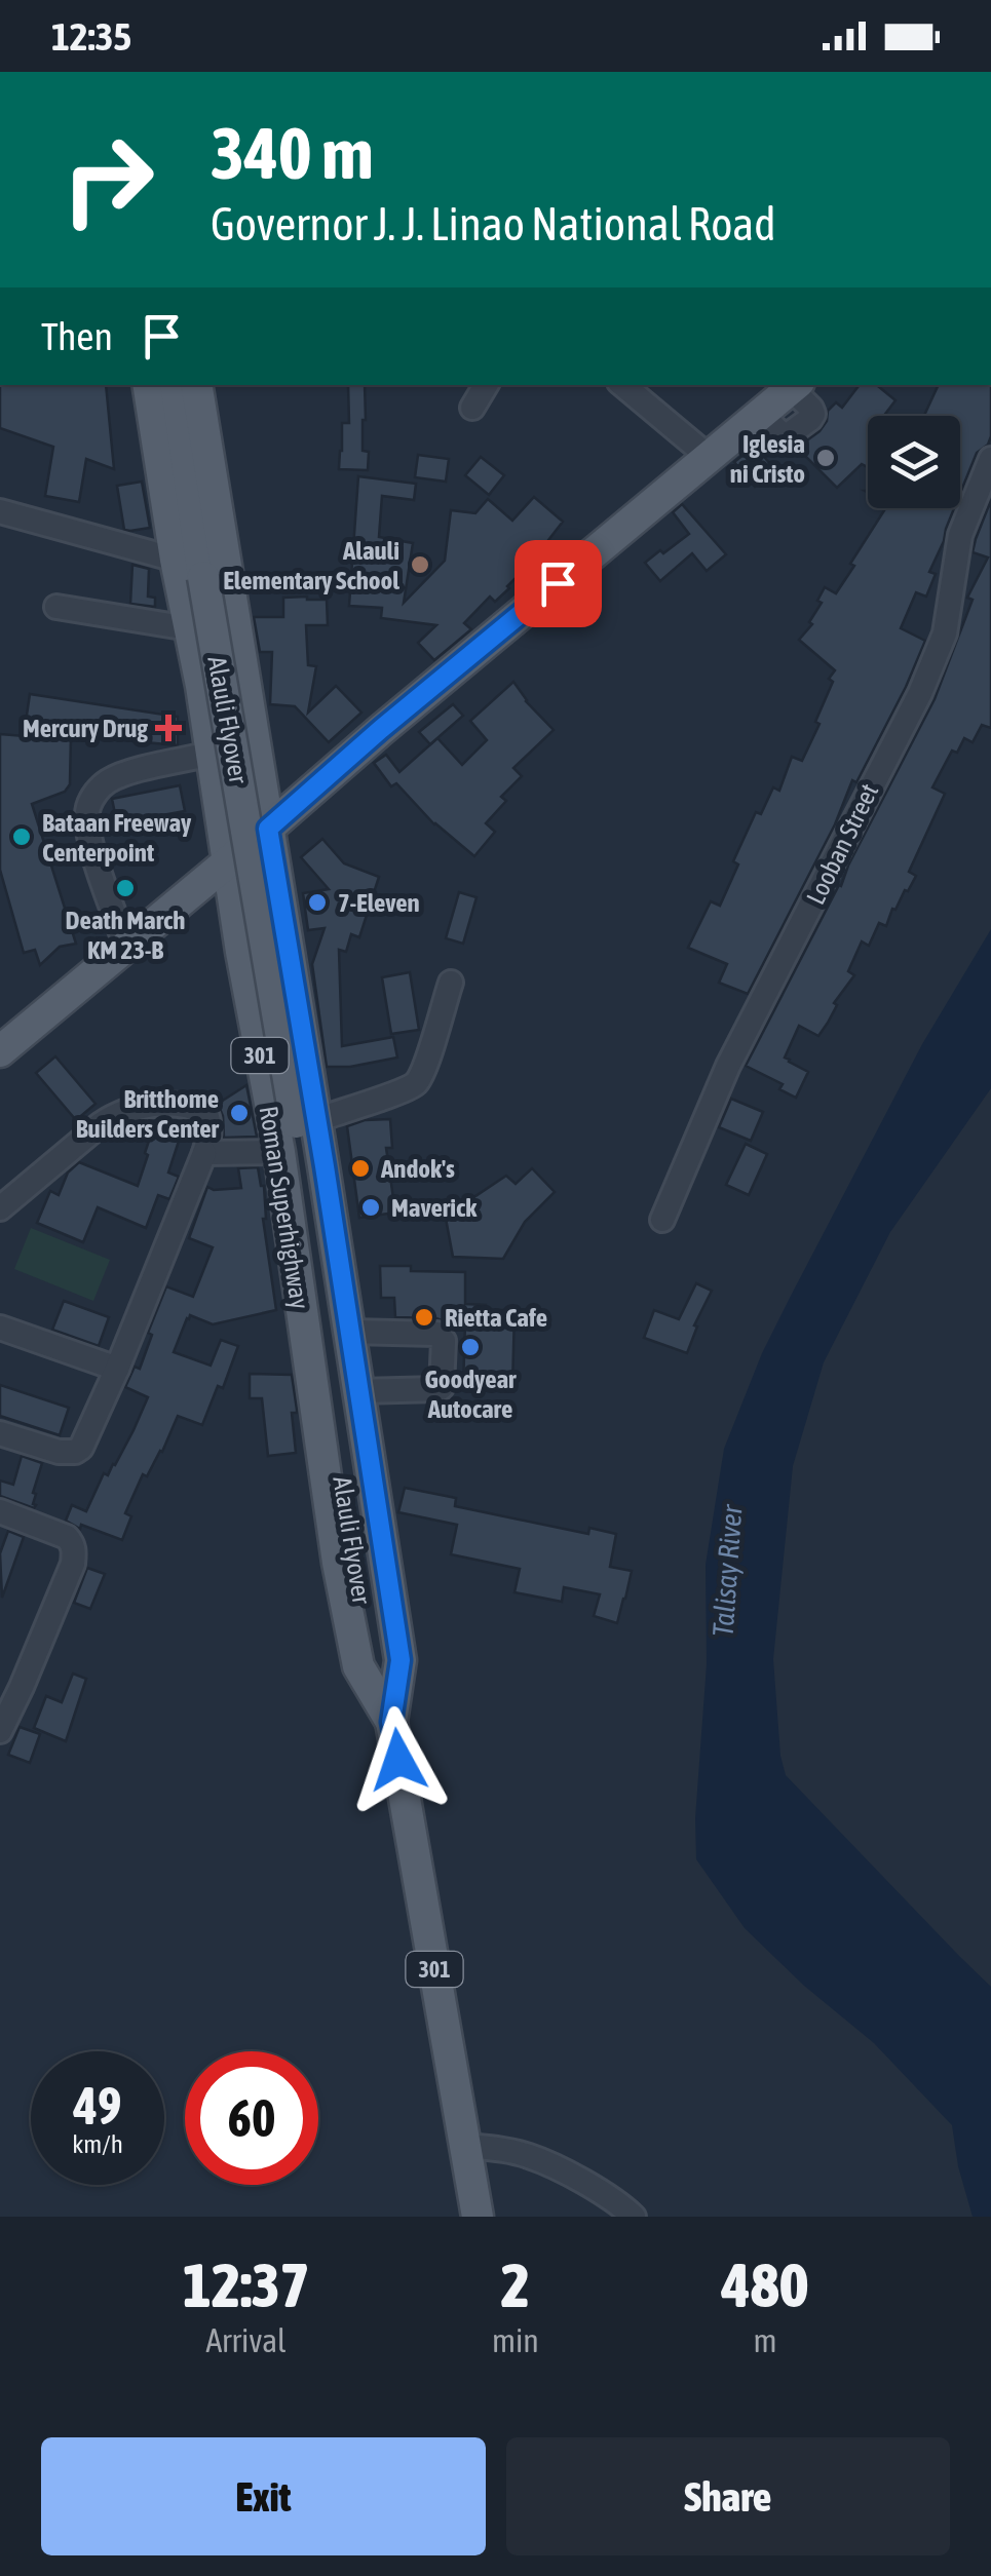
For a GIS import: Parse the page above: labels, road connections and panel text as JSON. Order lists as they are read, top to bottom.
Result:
{
  "streets": {
    "main road": ["Alauli Flyover", "301", "Roman Superhighway"],
    "street": ["Looban Street"]
  },
  "crossings": [
    ["Alauli Flyover", "Roman Superhighway"]
  ],
  "water": ["Talisay River"],
  "places": {
    "other": [
      "Iglesia ni Cristo",
      "Alauli Elementary School",
      "Bataan Freeway Centerpoint",
      "Death March KM 23-B",
      "7-Eleven",
      "Britthome Builders Center",
      "Andok's",
      "Maverick",
      "Rietta Cafe",
      "Goodyear Autocare"
    ],
    "health": ["Mercury Drug"]
  },
  "page": {
    "status": "12:35",
    "turn": ["340 m", "Governor J. J. Linao National Road"],
    "then": "Then",
    "speed": "49 km/h",
    "limit": "60",
    "eta": [
      "12:37",
      "Arrival",
      "2",
      "min",
      "480",
      "m"
    ],
    "buttons": ["Exit", "Share"]
  }
}
